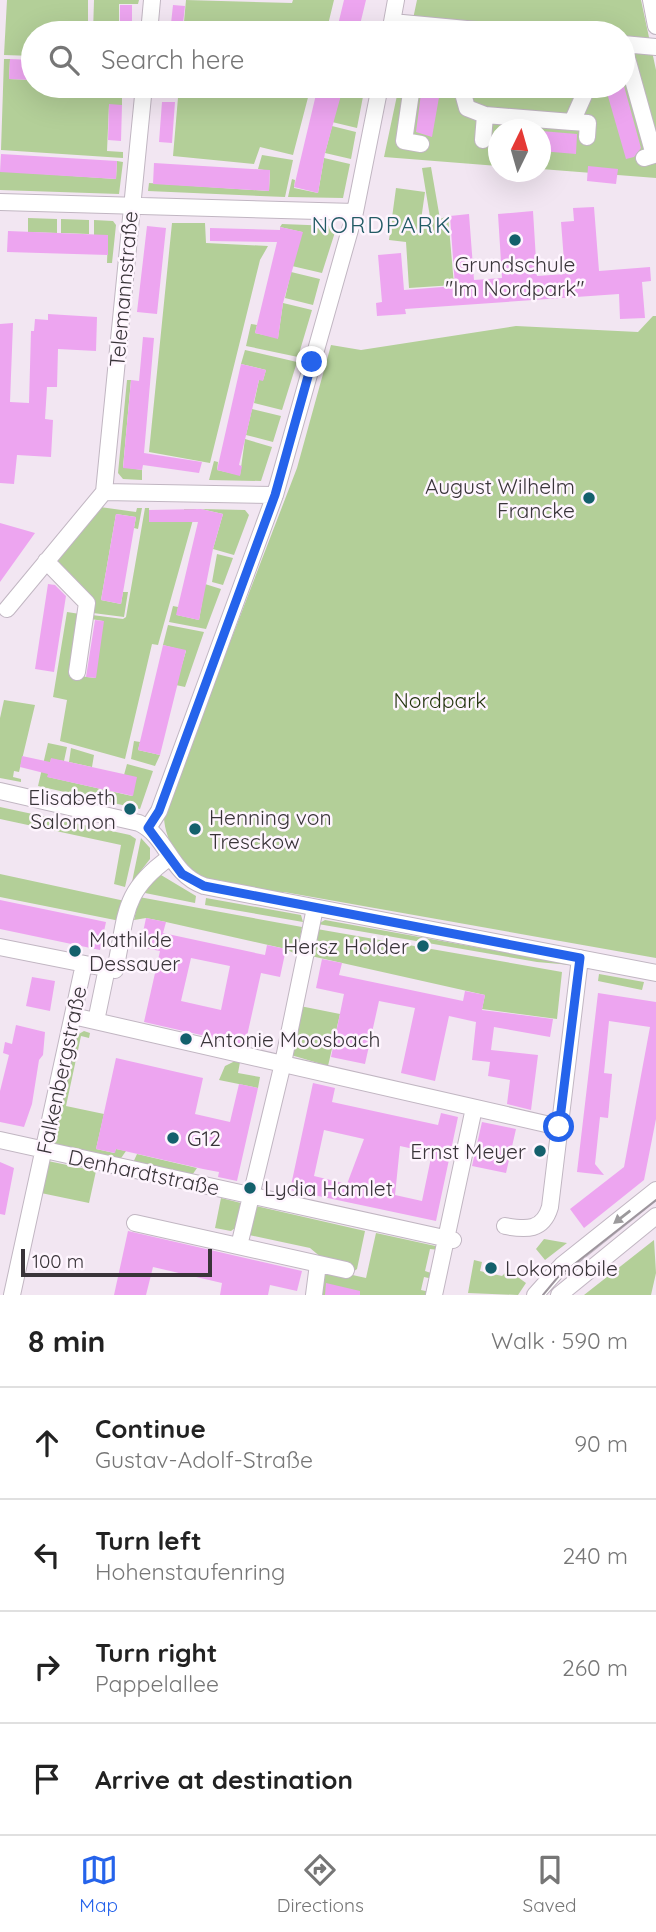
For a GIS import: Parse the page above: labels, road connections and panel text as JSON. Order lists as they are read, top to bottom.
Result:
{
  "streets": {
    "street": ["Telemannstraße", "Falkenbergstraße", "Denhardtstraße"]
  },
  "crossings": [
    ["Falkenbergstraße", "Denhardtstraße"]
  ],
  "districts": ["NORDPARK"],
  "parks": ["Nordpark"],
  "places": [
    "Grundschule \"Im Nordpark\"",
    "August Wilhelm Francke",
    "Elisabeth Salomon",
    "Henning von Tresckow",
    "Hersz Holder",
    "Mathilde Dessauer",
    "Antonie Moosbach",
    "G12",
    "Ernst Meyer",
    "Lydia Hamlet",
    "Lokomobile"
  ],
  "scale_bar": "100 m",
  "north": "top",
  "page": {
    "search": "Search here",
    "scale": "100 m",
    "heading": ["8 min", "Walk · 590 m"],
    "list": [
      ["Continue", "Gustav-Adolf-Straße", "90 m"],
      ["Turn left", "Hohenstaufenring", "240 m"],
      ["Turn right", "Pappelallee", "260 m"],
      "Arrive at destination"
    ],
    "nav": ["Map", "Directions", "Saved"]
  }
}
